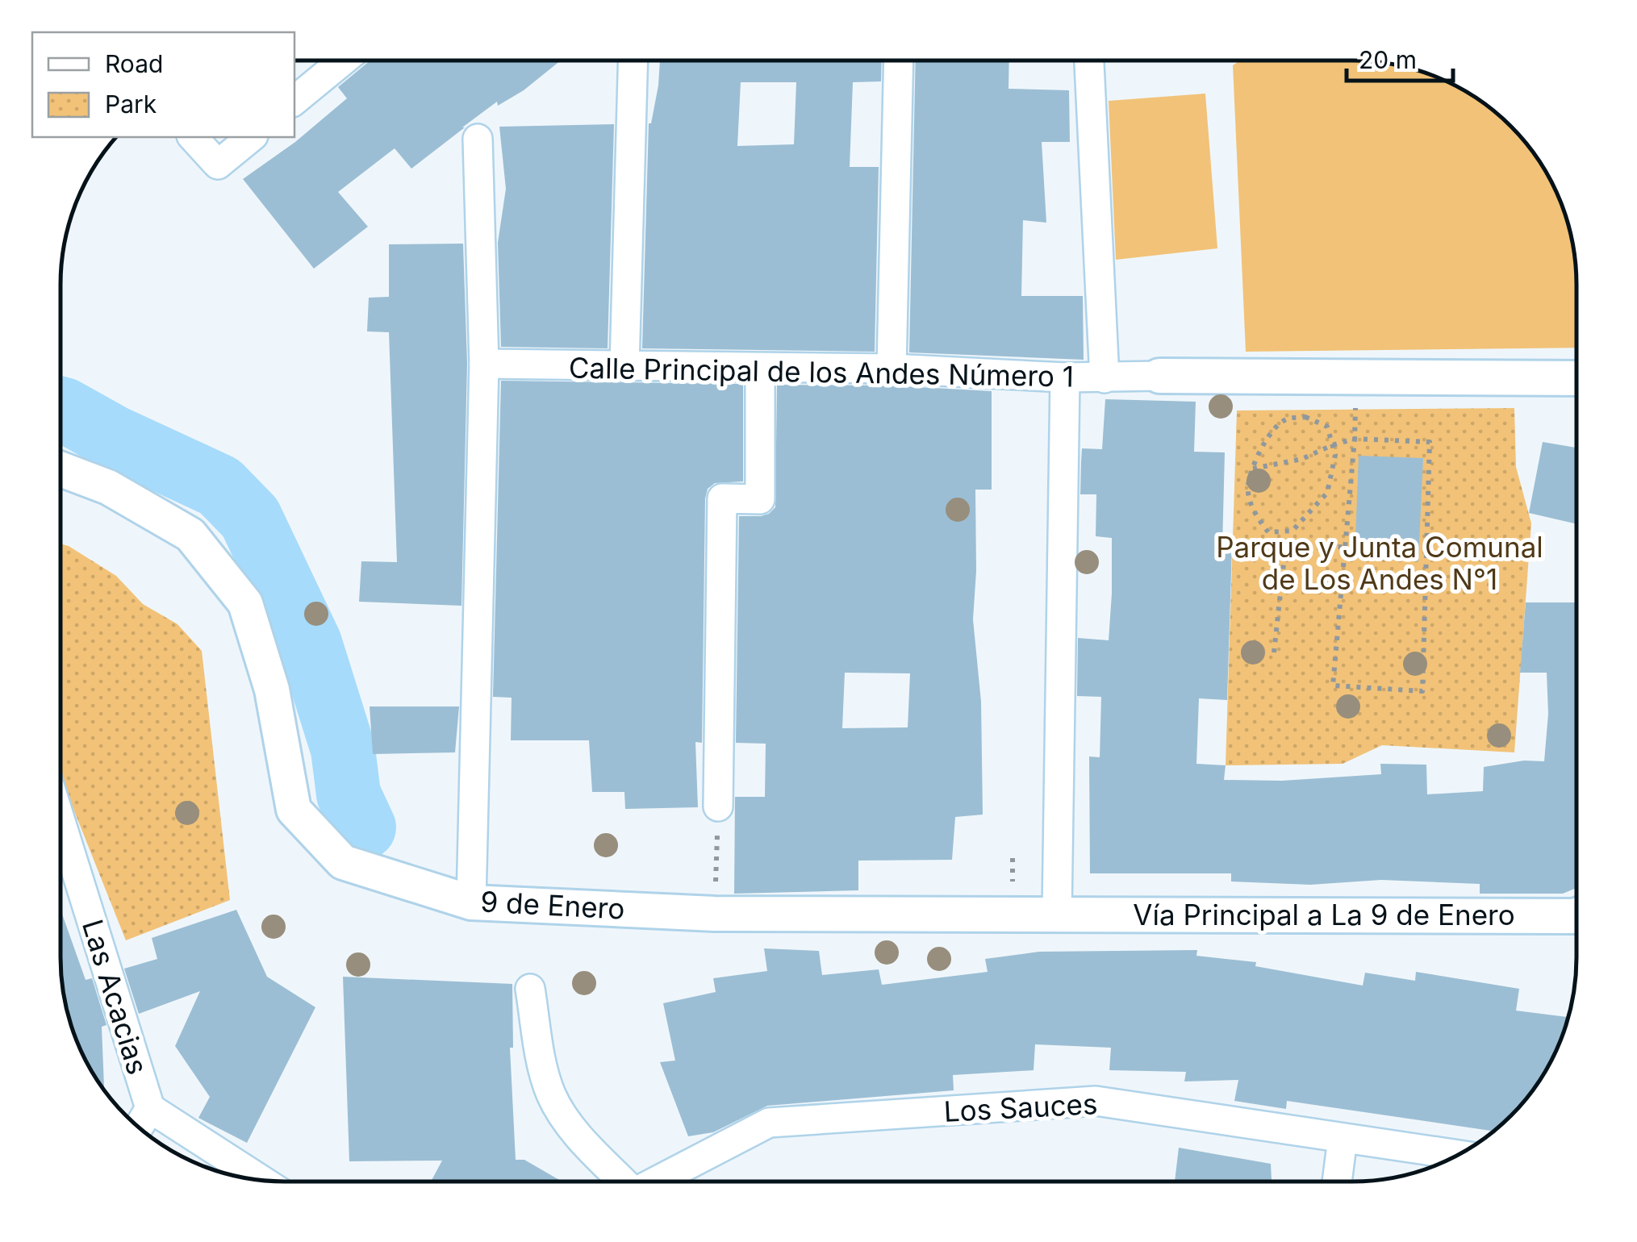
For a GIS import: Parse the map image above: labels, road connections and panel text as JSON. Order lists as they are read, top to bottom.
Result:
{
  "streets": {
    "street": [
      "Calle Principal de los Andes Número 1",
      "9 de Enero",
      "Vía Principal a La 9 de Enero",
      "Las Acacias",
      "Los Sauces"
    ]
  },
  "crossings": [
    ["9 de Enero", "Vía Principal a La 9 de Enero"]
  ],
  "parks": ["Parque y Junta Comunal de Los Andes N°1"],
  "legend": ["Road", "Park"],
  "scale_bar": "20 m"
}
